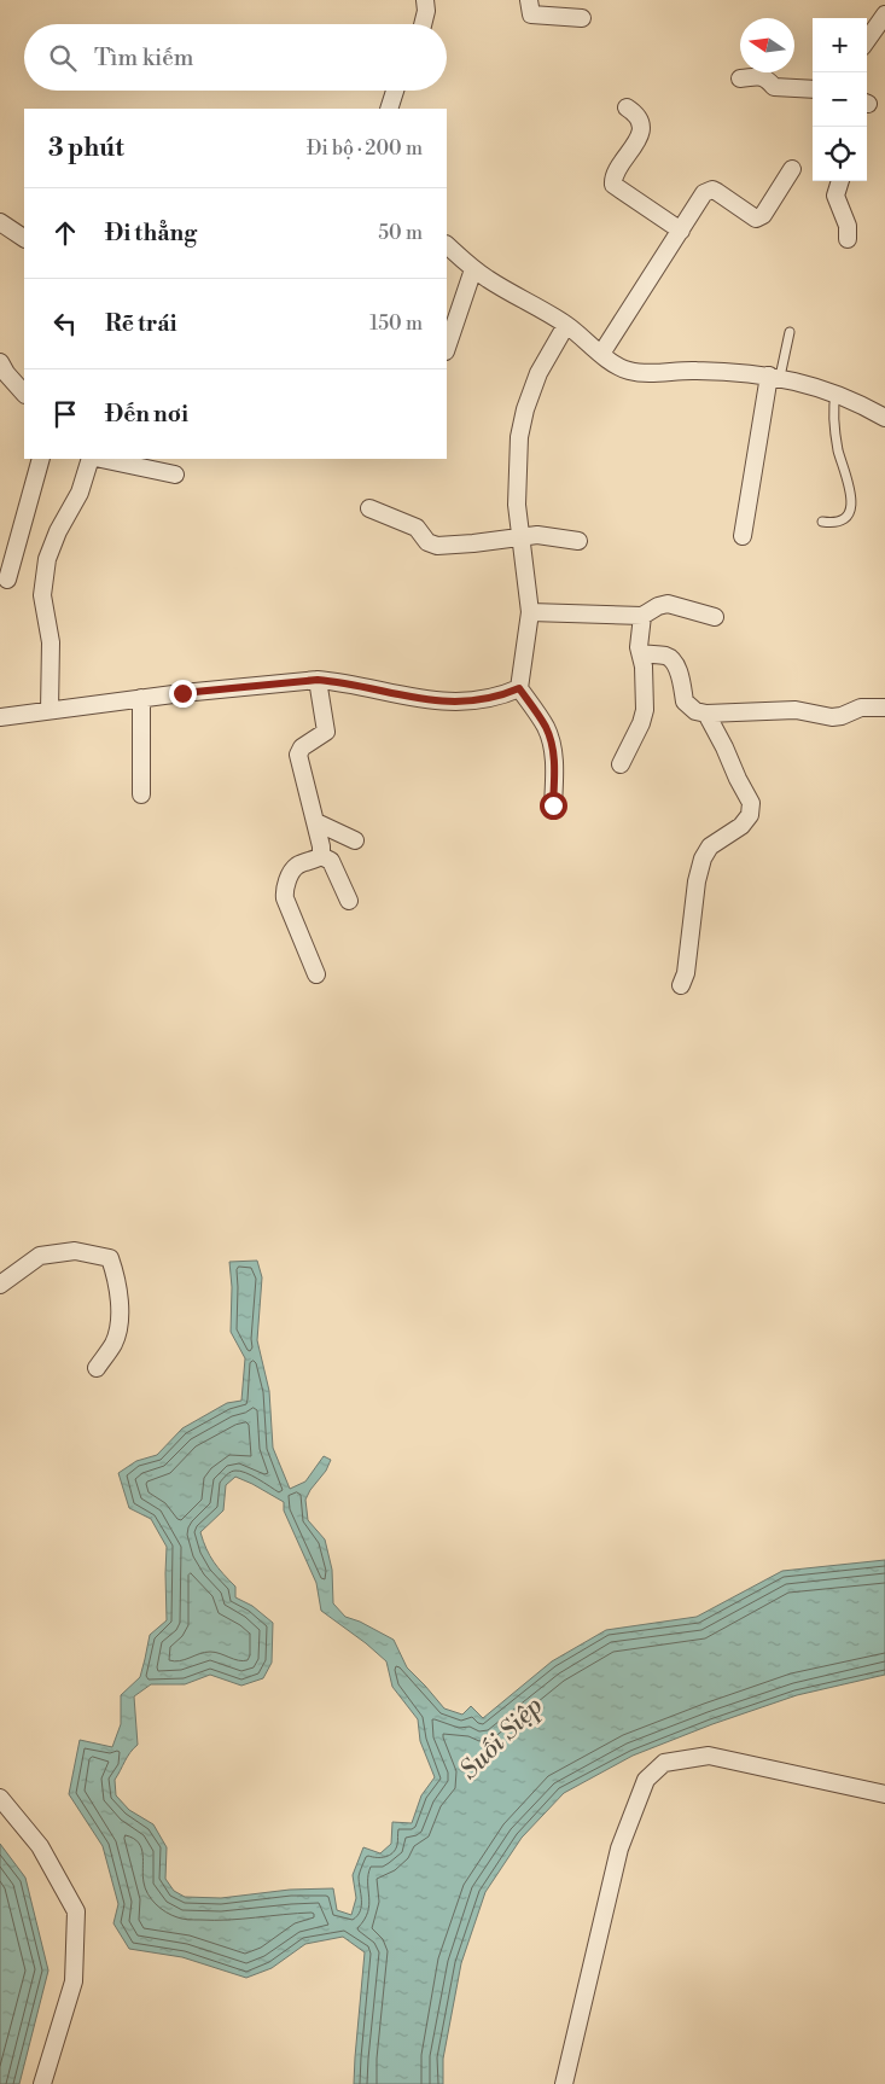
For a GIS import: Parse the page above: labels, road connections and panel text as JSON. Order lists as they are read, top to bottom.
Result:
{
  "water": ["Suối Siệp"],
  "north": "left",
  "page": {
    "map_buttons": ["+", "−"],
    "search": "Tìm kiếm",
    "heading": ["3 phút", "Đi bộ · 200 m"],
    "list": [
      ["Đi thẳng", "50 m"],
      ["Rẽ trái", "150 m"],
      "Đến nơi"
    ]
  }
}
